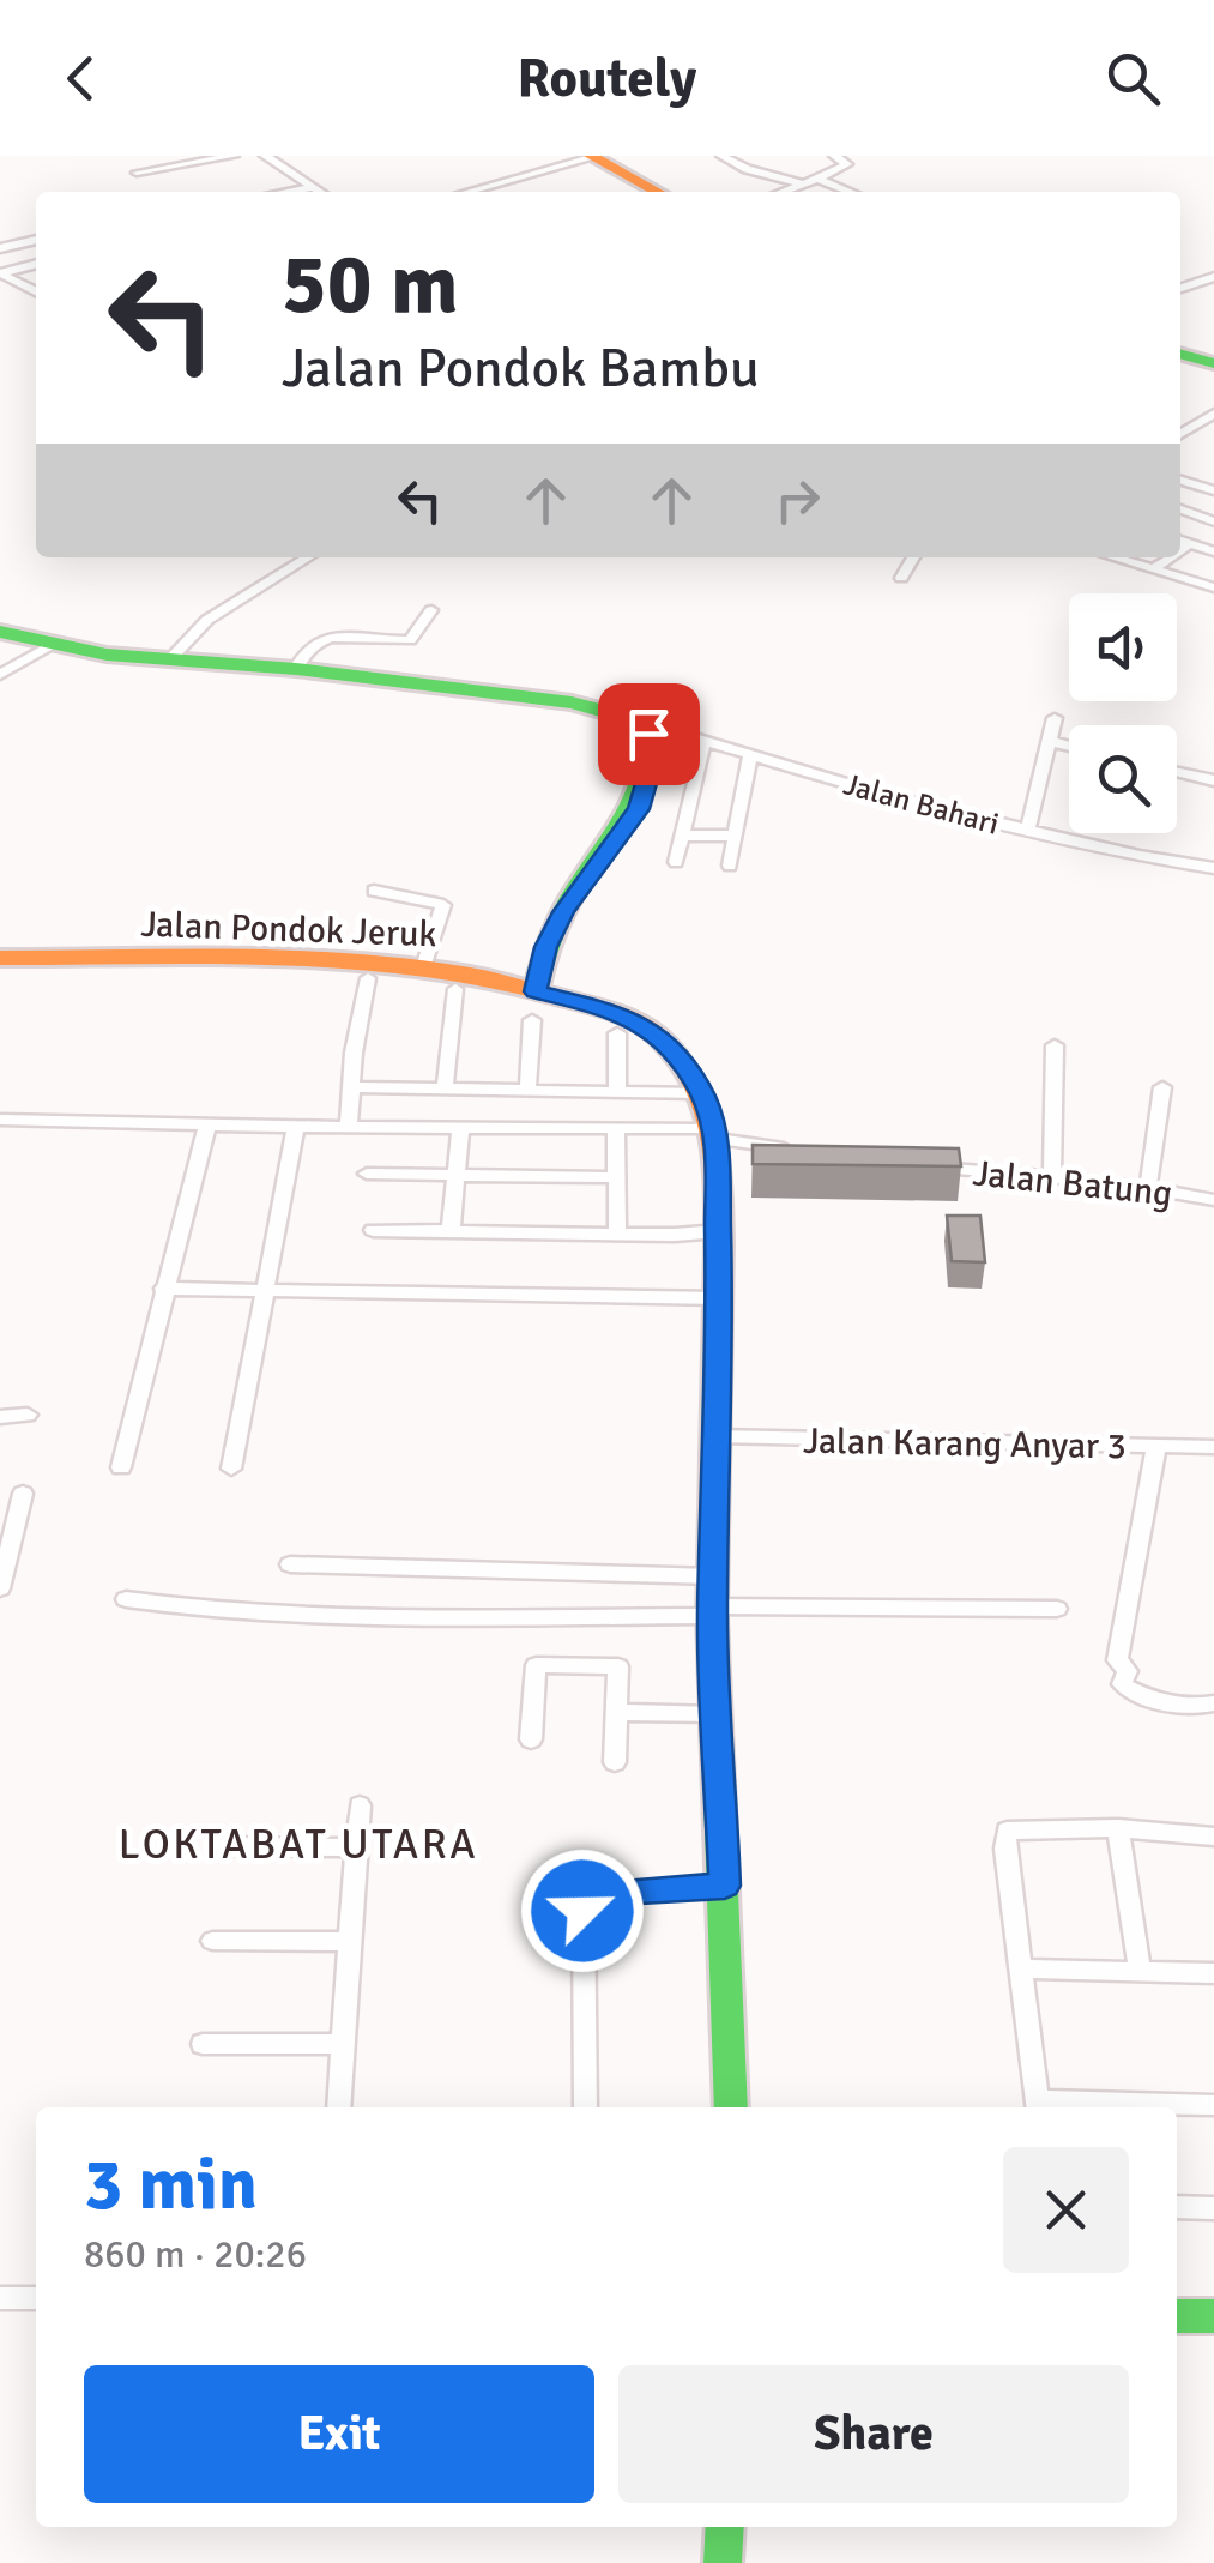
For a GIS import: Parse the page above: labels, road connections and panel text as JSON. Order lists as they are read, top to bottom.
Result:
{
  "streets": {
    "street": [
      "Jalan Bahari",
      "Jalan Pondok Jeruk",
      "Jalan Batung",
      "Jalan Karang Anyar 3"
    ]
  },
  "districts": ["LOKTABAT UTARA"],
  "page": {
    "header": "Routely",
    "turn": ["50 m", "Jalan Pondok Bambu"],
    "heading": ["3 min", "860 m · 20:26"],
    "buttons": ["Exit", "Share"]
  }
}
